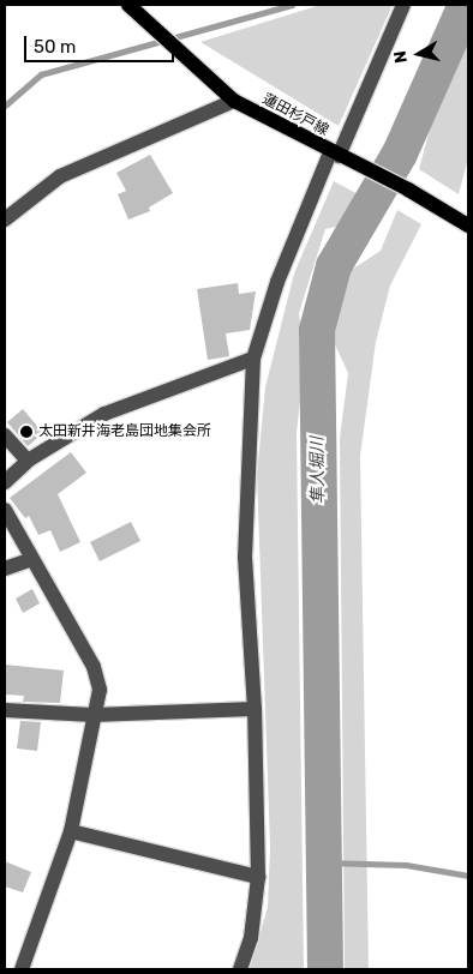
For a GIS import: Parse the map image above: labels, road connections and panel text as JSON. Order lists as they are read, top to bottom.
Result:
{
  "streets": {
    "main road": ["蓮田杉戸線"]
  },
  "water": ["隼人堀川"],
  "places": ["太田新井海老島団地集会所"],
  "scale_bar": "50 m",
  "north": "left"
}
